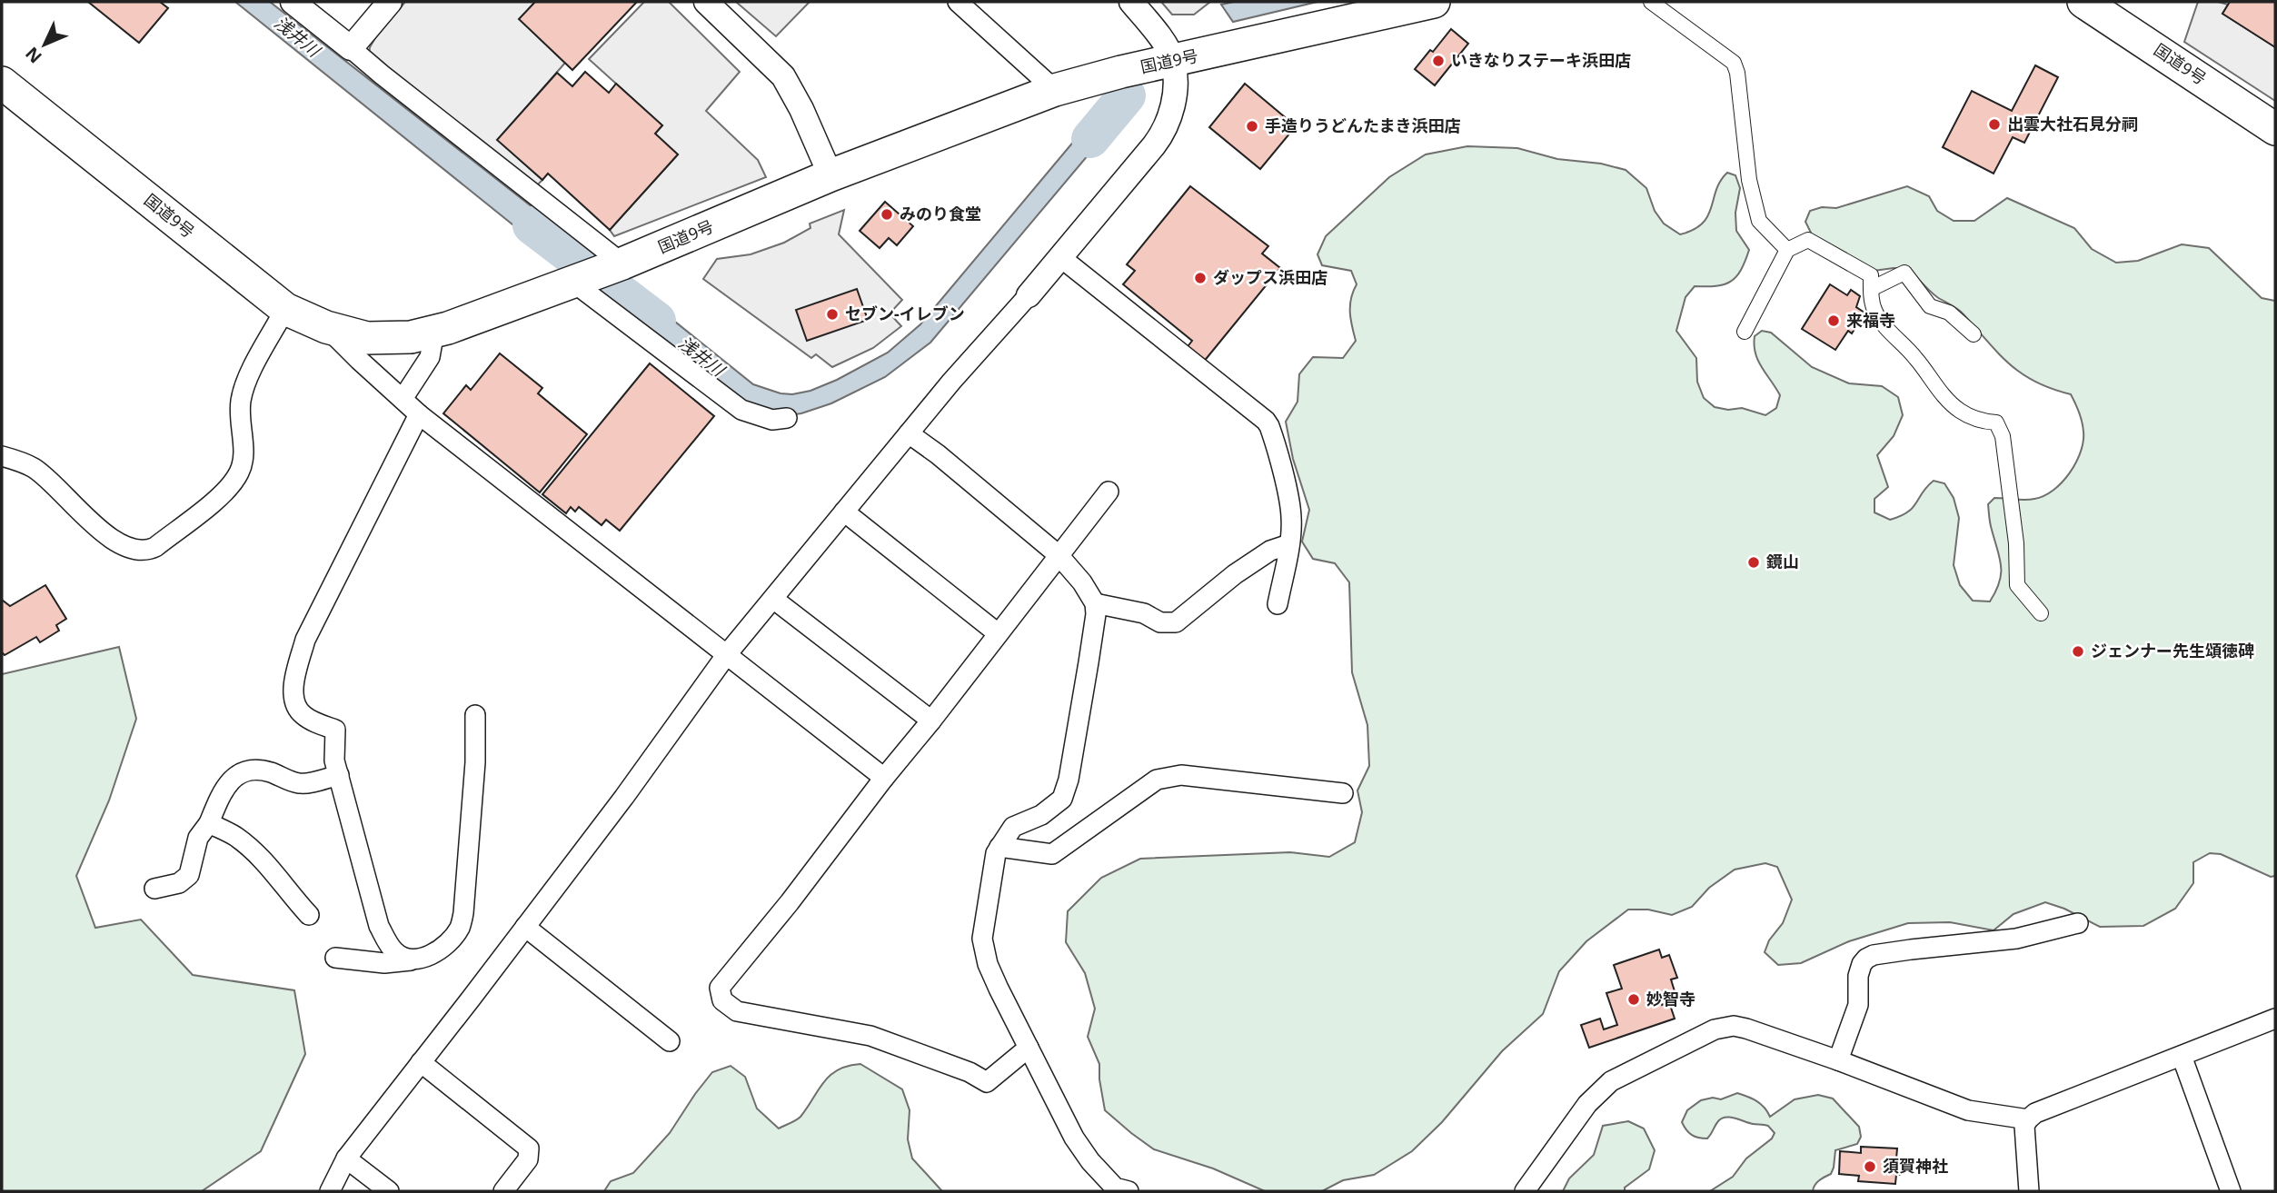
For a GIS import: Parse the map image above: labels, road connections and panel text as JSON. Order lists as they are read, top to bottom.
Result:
{
  "streets": {
    "highway": ["国道9号"]
  },
  "water": ["浅井川"],
  "places": [
    "いきなりステーキ浜田店",
    "出雲大社石見分祠",
    "手造りうどんたまき浜田店",
    "みのり食堂",
    "ダップス浜田店",
    "セブン-イレブン",
    "来福寺",
    "鏡山",
    "ジェンナー先生頌徳碑",
    "妙智寺",
    "須賀神社"
  ],
  "north": "bottom left"
}
